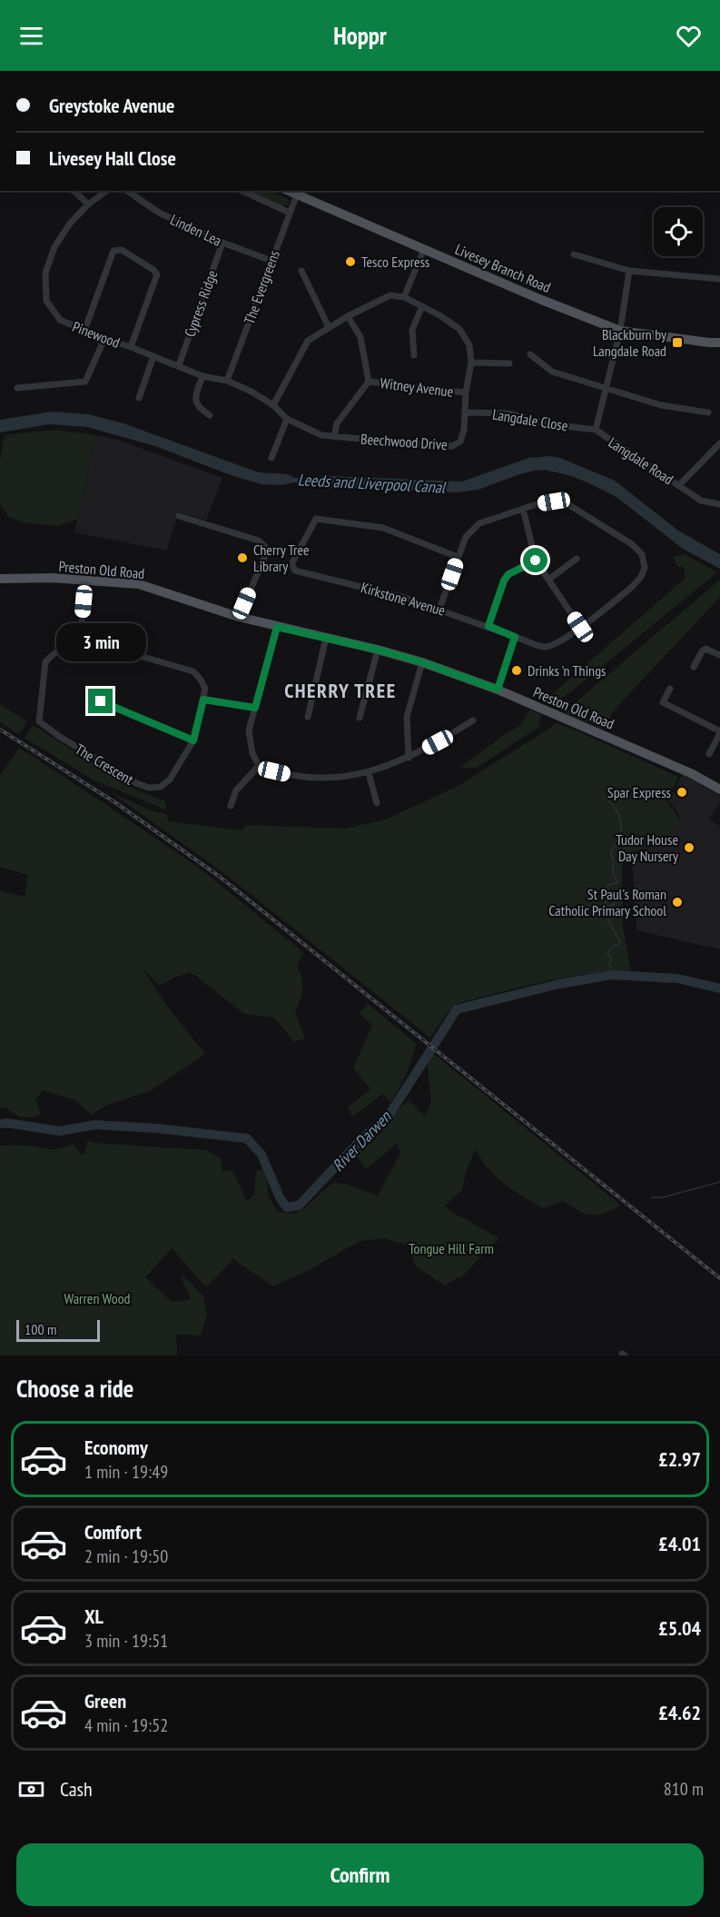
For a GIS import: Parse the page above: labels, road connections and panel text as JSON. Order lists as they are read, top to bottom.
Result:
{
  "streets": {
    "main road": ["Livesey Branch Road", "Preston Old Road"],
    "street": [
      "Linden Lea",
      "The Evergreens",
      "Cypress Ridge",
      "Pinewood",
      "Witney Avenue",
      "Langdale Close",
      "Beechwood Drive",
      "Langdale Road",
      "Kirkstone Avenue",
      "The Crescent"
    ]
  },
  "crossings": [
    ["Linden Lea", "The Evergreens"],
    ["Linden Lea", "Cypress Ridge"],
    ["Livesey Branch Road", "The Evergreens"],
    ["Livesey Branch Road", "Langdale Road"],
    ["The Evergreens", "Pinewood"],
    ["Cypress Ridge", "Pinewood"],
    ["Pinewood", "Beechwood Drive"],
    ["Witney Avenue", "Beechwood Drive"],
    ["Langdale Close", "Beechwood Drive"],
    ["Langdale Close", "Langdale Road"]
  ],
  "districts": ["CHERRY TREE"],
  "water": ["Leeds and Liverpool Canal", "River Darwen"],
  "parks": ["Tongue Hill Farm", "Warren Wood"],
  "places": {
    "other": [
      "Tesco Express",
      "Cherry Tree Library",
      "Drinks 'n Things",
      "Spar Express",
      "Tudor House Day Nursery",
      "St Paul's Roman Catholic Primary School"
    ],
    "transit": ["Blackburn by Langdale Road"]
  },
  "scale_bar": "100 m",
  "page": {
    "header": "Hoppr",
    "banner": ["Greystoke Avenue", "Livesey Hall Close"],
    "bubble": "3 min",
    "scale": "100 m",
    "heading": "Choose a ride",
    "list": [
      {
        "name": "Economy",
        "note": "1 min · 19:49",
        "value": "£2.97"
      },
      {
        "name": "Comfort",
        "note": "2 min · 19:50",
        "value": "£4.01"
      },
      {
        "name": "XL",
        "note": "3 min · 19:51",
        "value": "£5.04"
      },
      {
        "name": "Green",
        "note": "4 min · 19:52",
        "value": "£4.62"
      }
    ],
    "pay": ["Cash", "810 m"],
    "buttons": "Confirm"
  }
}
